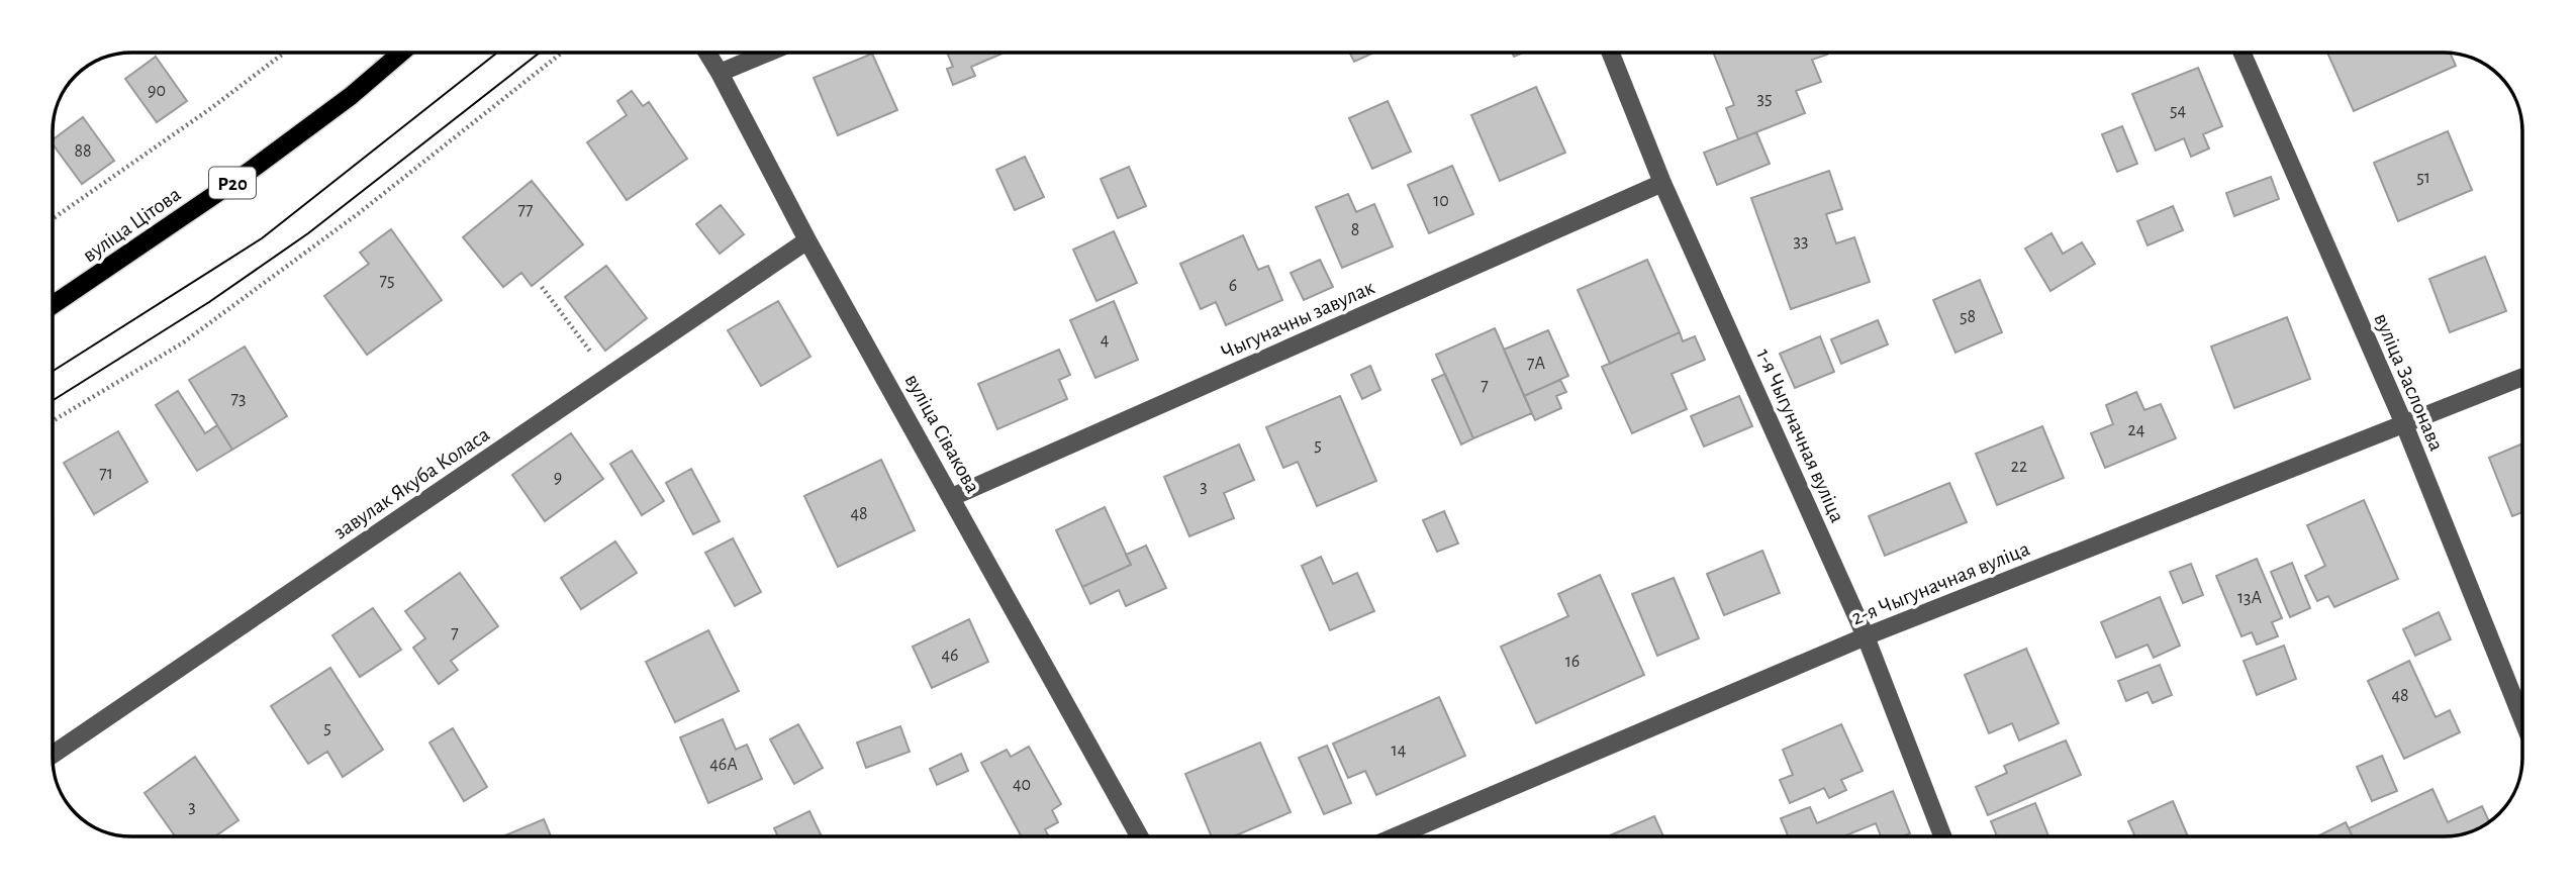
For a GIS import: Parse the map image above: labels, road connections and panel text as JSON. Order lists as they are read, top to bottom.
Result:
{
  "streets": {
    "main road": ["Р20", "вуліца Цітова"],
    "street": [
      "Чыгуначны завулак",
      "вуліца Заслонава",
      "вуліца Сівакова",
      "1-я Чыгуначная вуліца",
      "завулак Якуба Коласа",
      "2-я Чыгуначная вуліца"
    ]
  },
  "crossings": [
    ["Чыгуначны завулак", "вуліца Сівакова"],
    ["Чыгуначны завулак", "1-я Чыгуначная вуліца"],
    ["вуліца Заслонава", "2-я Чыгуначная вуліца"],
    ["вуліца Сівакова", "завулак Якуба Коласа"],
    ["1-я Чыгуначная вуліца", "2-я Чыгуначная вуліца"]
  ],
  "house_numbers": [
    "90",
    "35",
    "54",
    "88",
    "51",
    "10",
    "77",
    "8",
    "33",
    "75",
    "6",
    "58",
    "4",
    "7А",
    "7",
    "73",
    "24",
    "5",
    "22",
    "71",
    "9",
    "3",
    "48",
    "13А",
    "7",
    "46",
    "16",
    "48",
    "5",
    "14",
    "46А",
    "40",
    "3"
  ]
}
